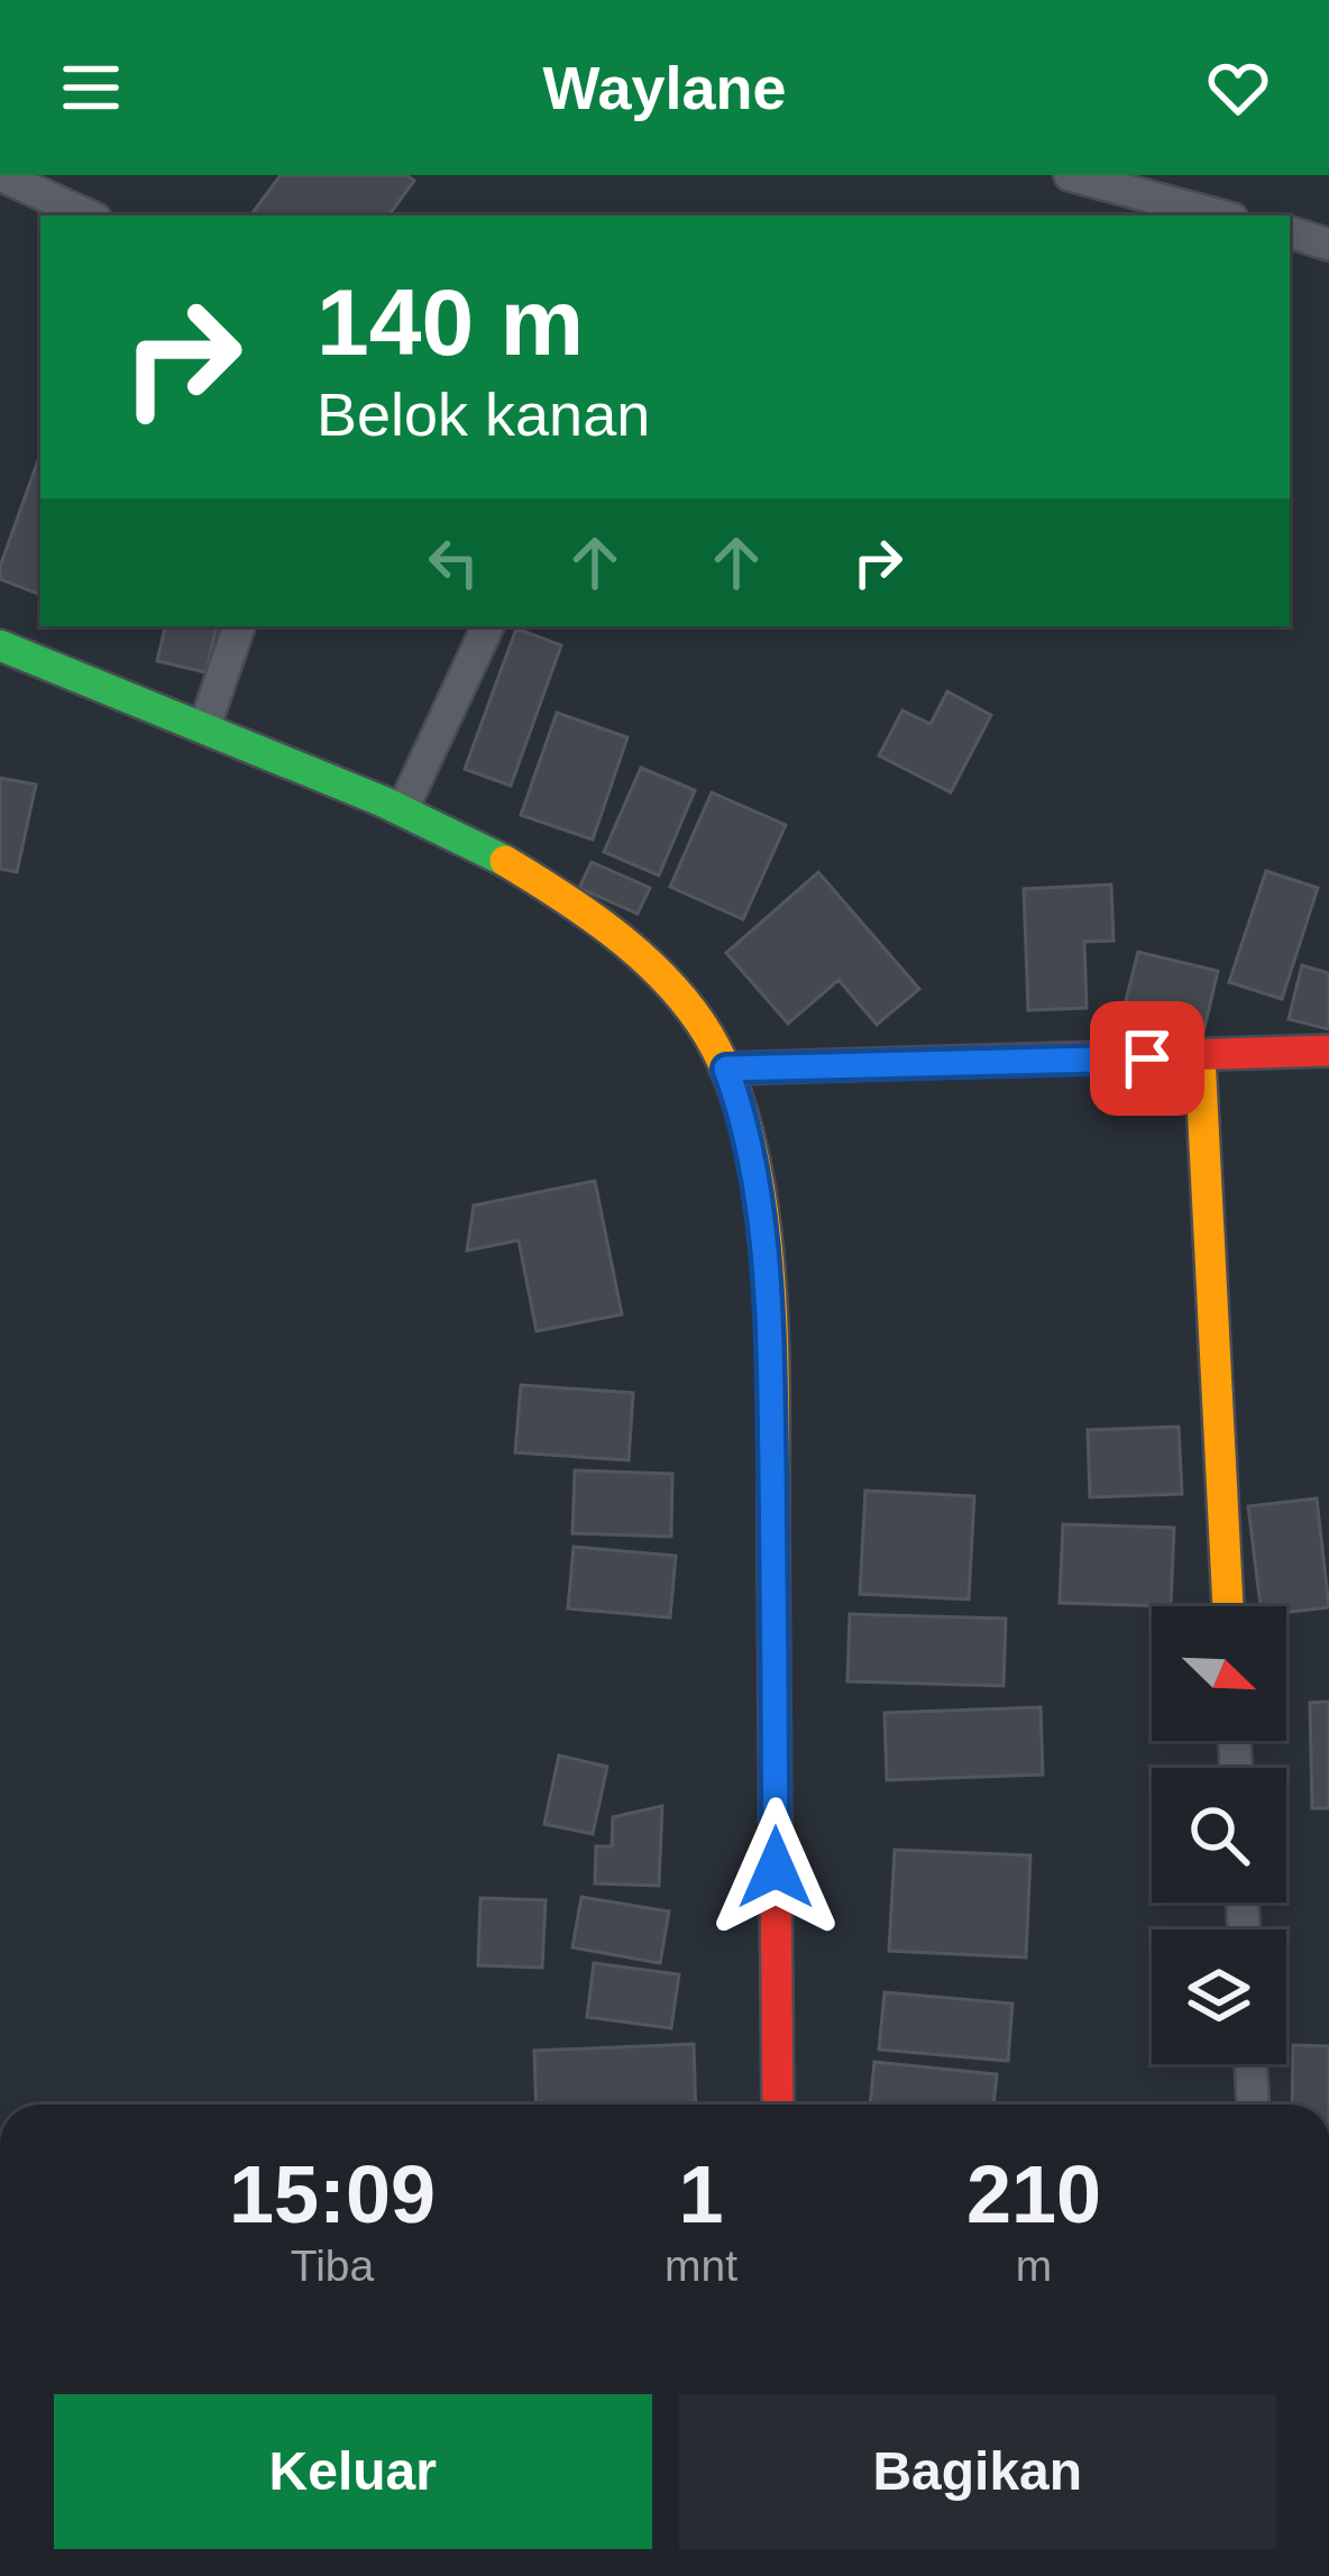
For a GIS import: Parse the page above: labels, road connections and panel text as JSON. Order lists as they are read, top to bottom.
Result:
{
  "north": "bottom right",
  "page": {
    "header": "Waylane",
    "turn": ["140 m", "Belok kanan"],
    "eta": [
      "15:09",
      "Tiba",
      "1",
      "mnt",
      "210",
      "m"
    ],
    "buttons": ["Keluar", "Bagikan"]
  }
}
